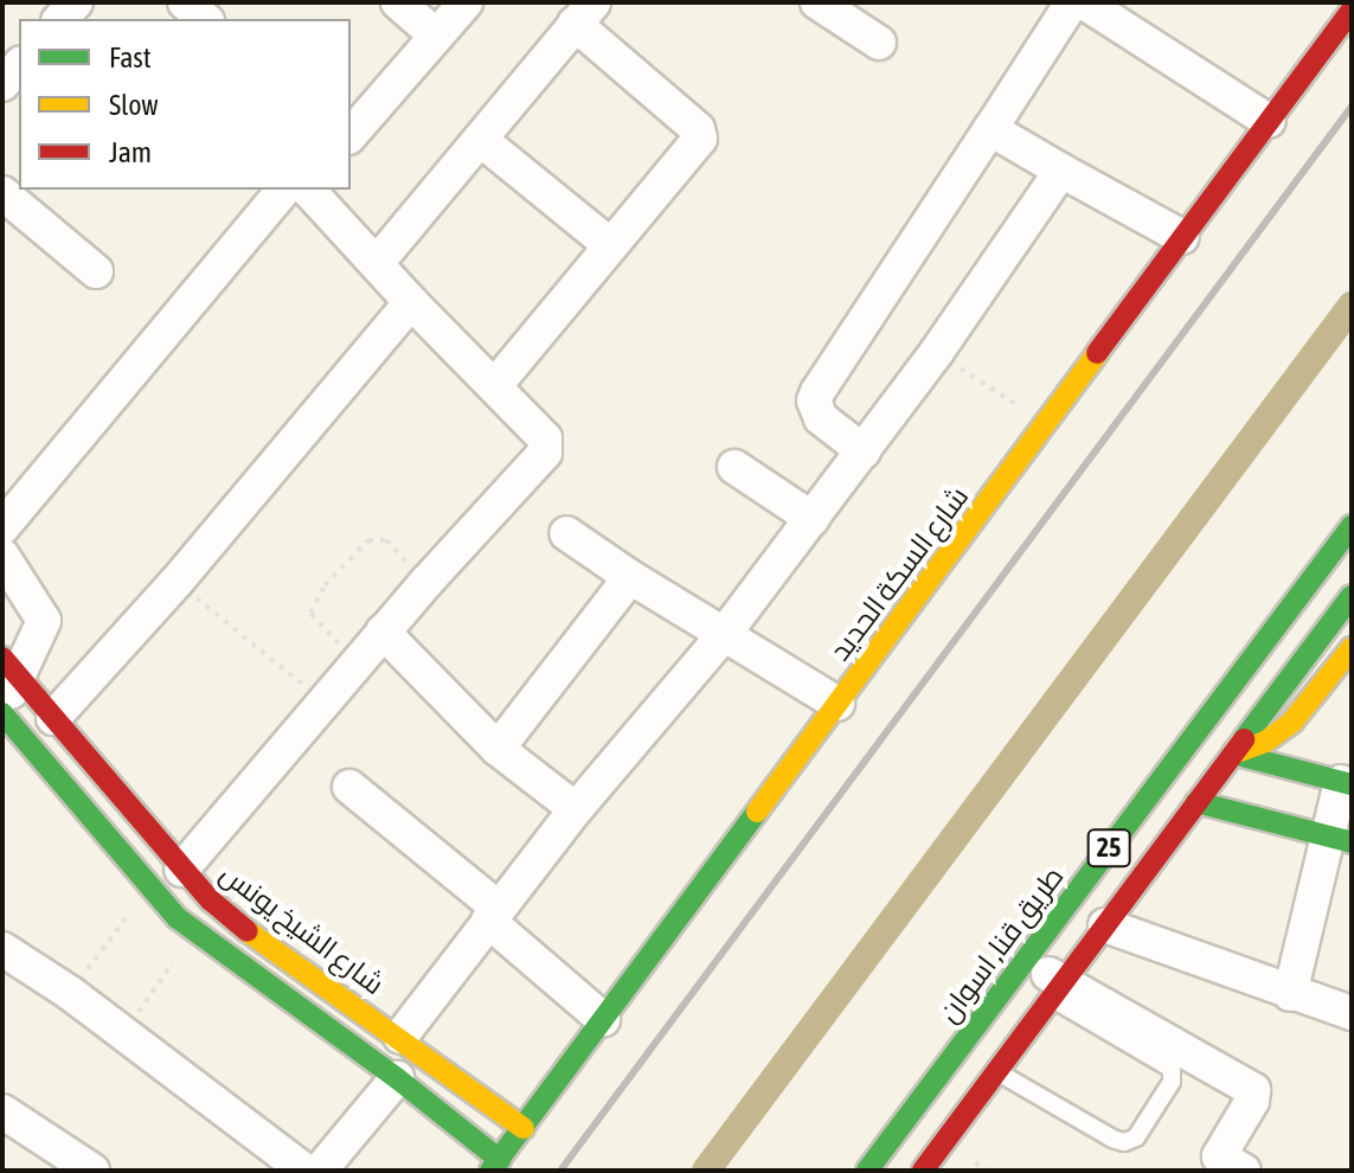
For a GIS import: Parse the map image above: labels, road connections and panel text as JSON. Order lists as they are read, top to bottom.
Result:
{
  "streets": {
    "main road": [
      "شارع السكة الحديد",
      "25",
      "شارع الشيخ يونس",
      "طريق قنا, اسوان"
    ]
  },
  "crossings": [
    ["شارع السكة الحديد", "شارع الشيخ يونس"]
  ],
  "legend": ["Fast", "Slow", "Jam"]
}
